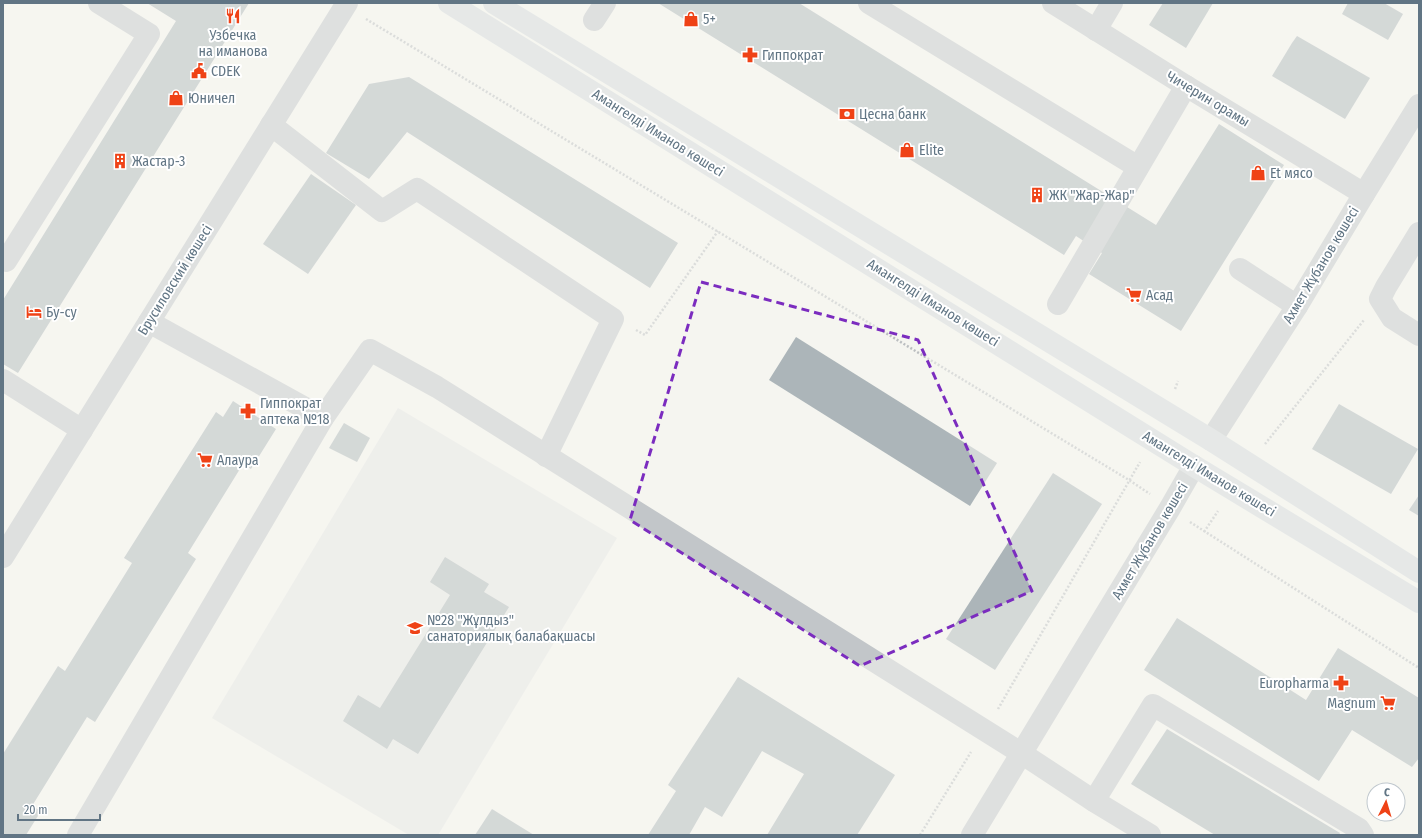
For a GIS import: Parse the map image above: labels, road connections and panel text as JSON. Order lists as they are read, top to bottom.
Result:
{
  "streets": {
    "main road": ["Амангелді Иманов көшесі", "Ахмет Жұбанов көшесі"],
    "street": ["Чичерин орамы", "Брусиловский көшесі"]
  },
  "crossings": [
    ["Чичерин орамы", "Ахмет Жұбанов көшесі"],
    ["Амангелді Иманов көшесі", "Ахмет Жұбанов көшесі"]
  ],
  "places": {
    "restaurant": ["Узбечка на иманова"],
    "shop": [
      "5+",
      "Юничел",
      "Elite",
      "Et мясо"
    ],
    "pharmacy": ["Гиппократ", "Гиппократ аптека №18", "Europharma"],
    "public building": ["CDEK"],
    "bank": ["Цесна банк"],
    "building": ["Жастар-3", "ЖК \"Жар-Жар\""],
    "supermarket": ["Асад", "Алаура", "Magnum"],
    "hotel": ["Бу-су"],
    "school or university": ["№28 \"Жұлдыз\" санаториялық балабақшасы"]
  },
  "scale_bar": "20 m",
  "north": "top"
}
